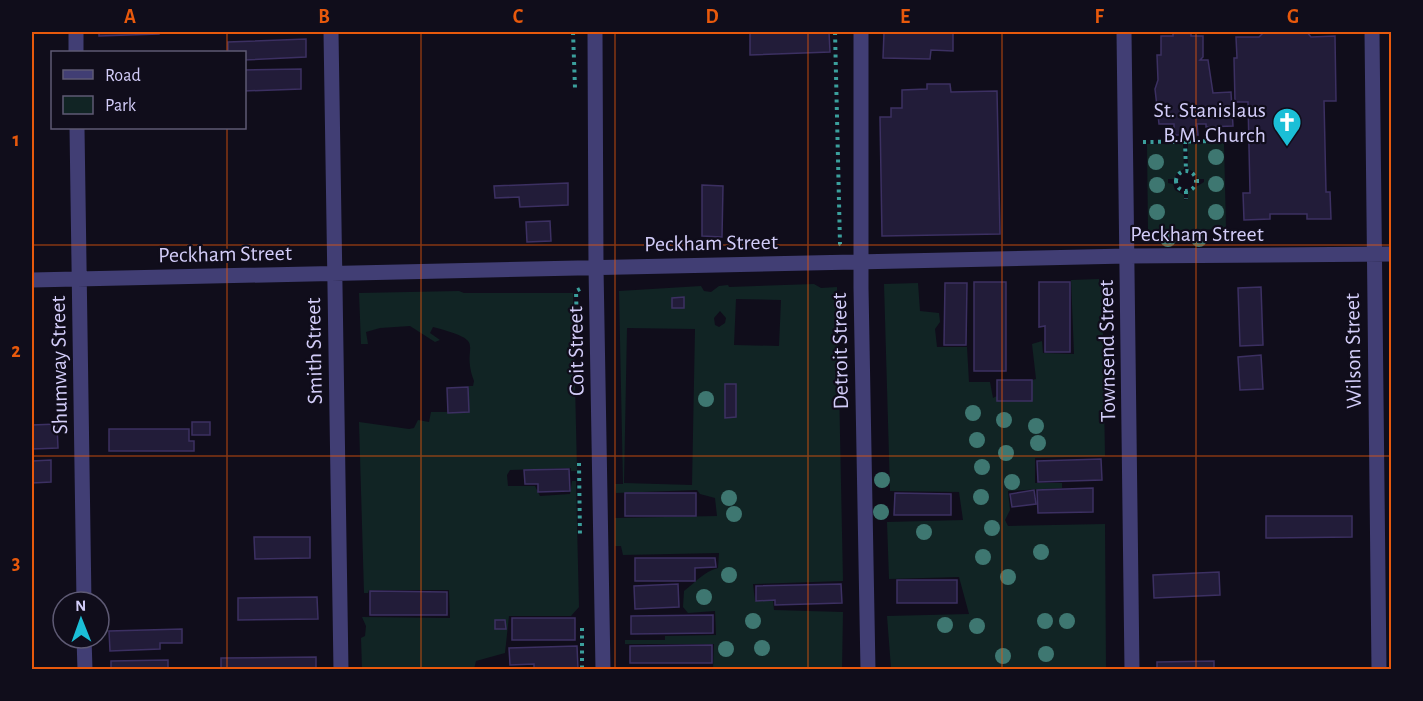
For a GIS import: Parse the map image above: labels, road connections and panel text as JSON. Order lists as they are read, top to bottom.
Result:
{
  "streets": {
    "street": [
      "Peckham Street",
      "Smith Street",
      "Coit Street",
      "Detroit Street",
      "Townsend Street",
      "Wilson Street",
      "Shumway Street"
    ]
  },
  "crossings": [
    ["Peckham Street", "Smith Street"],
    ["Peckham Street", "Coit Street"],
    ["Peckham Street", "Detroit Street"],
    ["Peckham Street", "Townsend Street"],
    ["Peckham Street", "Wilson Street"],
    ["Peckham Street", "Shumway Street"]
  ],
  "places": {
    "church": ["St. Stanislaus B.M. Church"]
  },
  "legend": ["Road", "Park"],
  "north": "top",
  "grid": {
    "columns": [
      "A",
      "B",
      "C",
      "D",
      "E",
      "F",
      "G"
    ],
    "rows": ["1", "2", "3"]
  }
}
